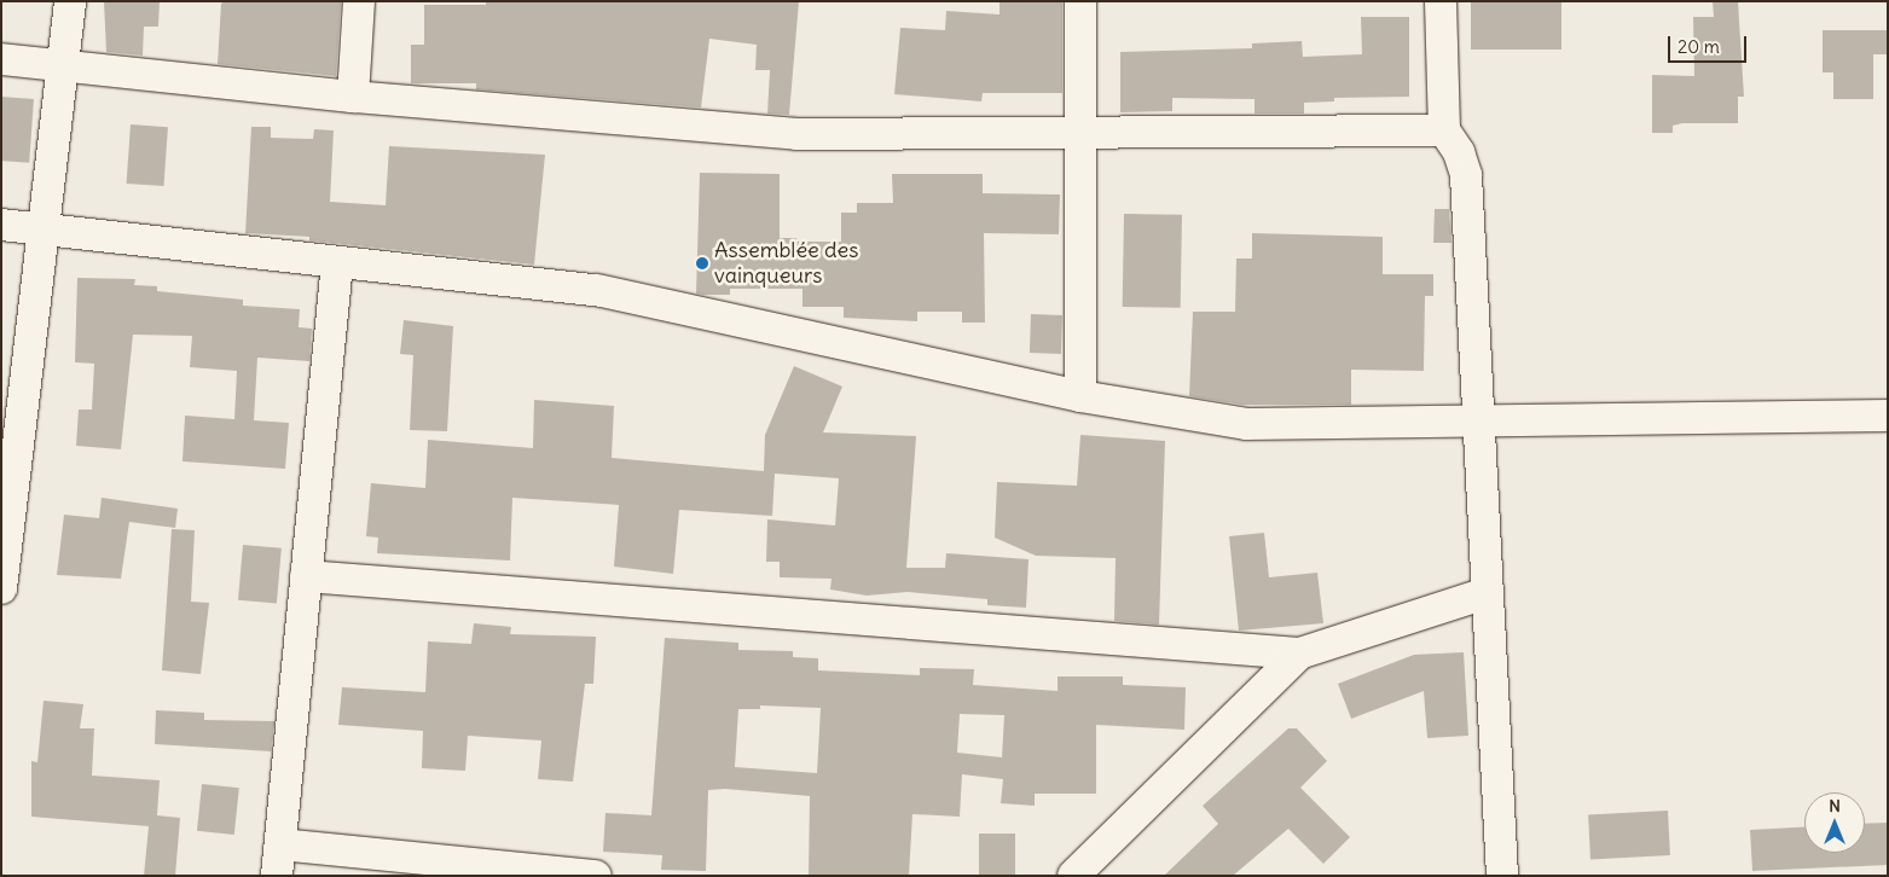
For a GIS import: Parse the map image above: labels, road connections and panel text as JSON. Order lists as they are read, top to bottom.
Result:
{
  "places": ["Assemblée des vainqueurs"],
  "scale_bar": "20 m",
  "north": "top"
}
